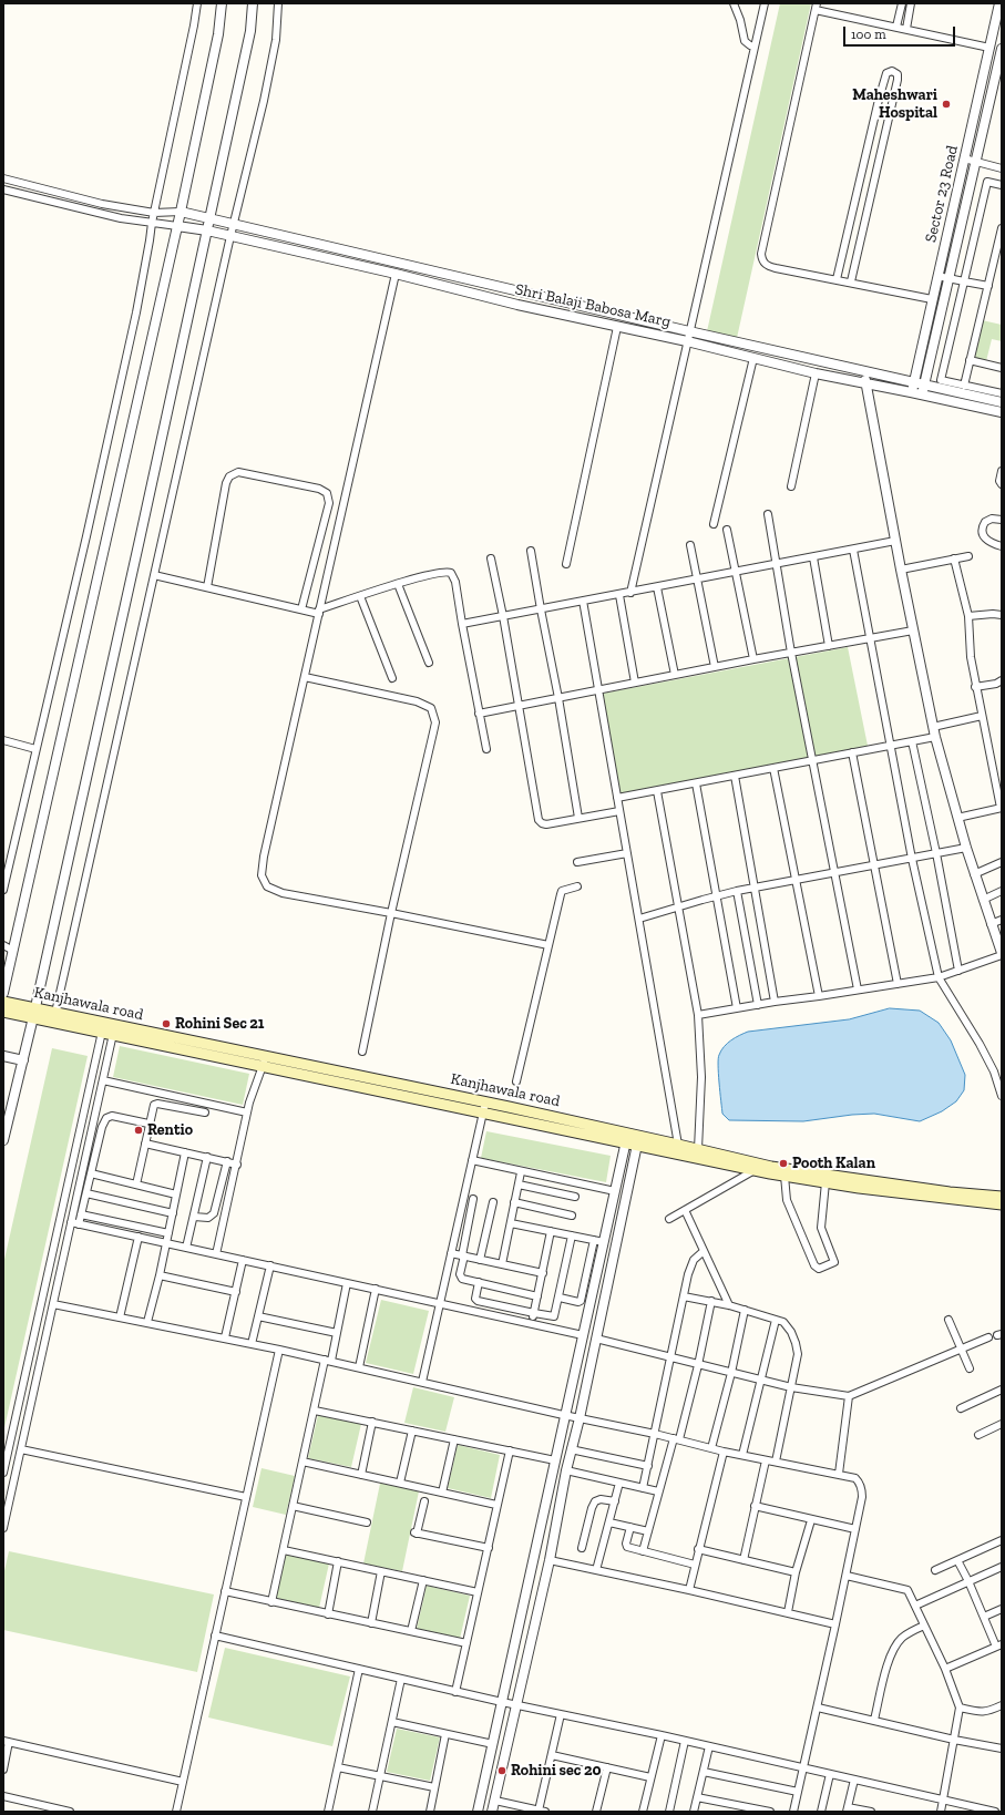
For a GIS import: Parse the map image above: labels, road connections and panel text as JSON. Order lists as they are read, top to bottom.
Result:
{
  "streets": {
    "main road": ["Kanjhawala road"],
    "street": ["Sector 23 Road", "Shri Balaji Babosa Marg"]
  },
  "crossings": [
    ["Sector 23 Road", "Shri Balaji Babosa Marg"]
  ],
  "places": [
    "Maheshwari Hospital",
    "Rohini Sec 21",
    "Rentio",
    "Pooth Kalan",
    "Rohini sec 20"
  ],
  "scale_bar": "100 m"
}
